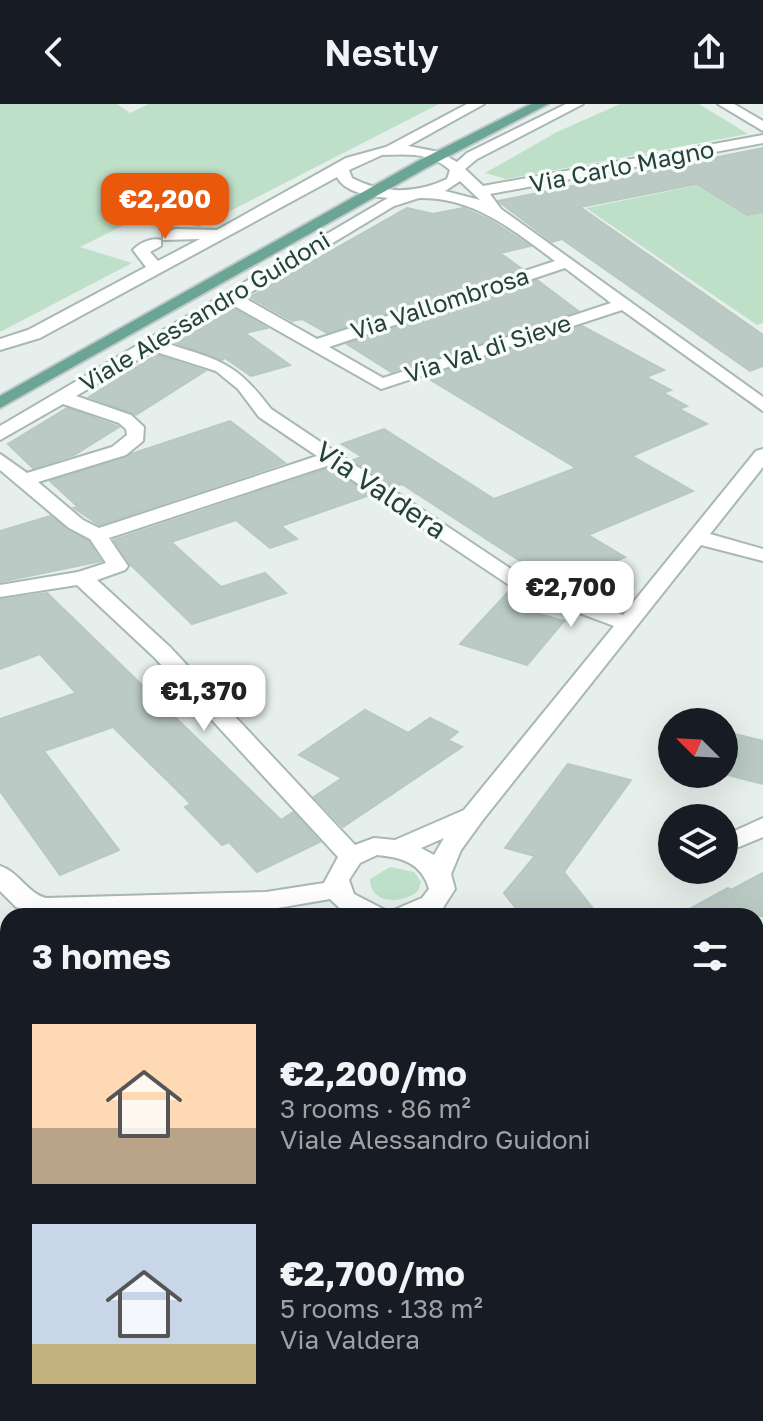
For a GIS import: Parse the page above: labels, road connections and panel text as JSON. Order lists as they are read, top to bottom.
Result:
{
  "streets": {
    "main road": ["Viale Alessandro Guidoni"],
    "street": [
      "Via Carlo Magno",
      "Via Vallombrosa",
      "Via Val di Sieve",
      "Via Valdera"
    ]
  },
  "crossings": [
    ["Via Vallombrosa", "Via Val di Sieve"],
    ["Viale Alessandro Guidoni", "Via Val di Sieve"],
    ["Viale Alessandro Guidoni", "Via Valdera"]
  ],
  "north": "top left",
  "page": {
    "header": "Nestly",
    "price": ["€2,200", "€2,700", "€1,370"],
    "heading": "3 homes",
    "list": [
      {
        "name": "€2,200/mo",
        "note": "3 rooms · 86 m² · Viale Alessandro Guidoni"
      },
      {
        "name": "€2,700/mo",
        "note": "5 rooms · 138 m² · Via Valdera"
      }
    ]
  }
}
